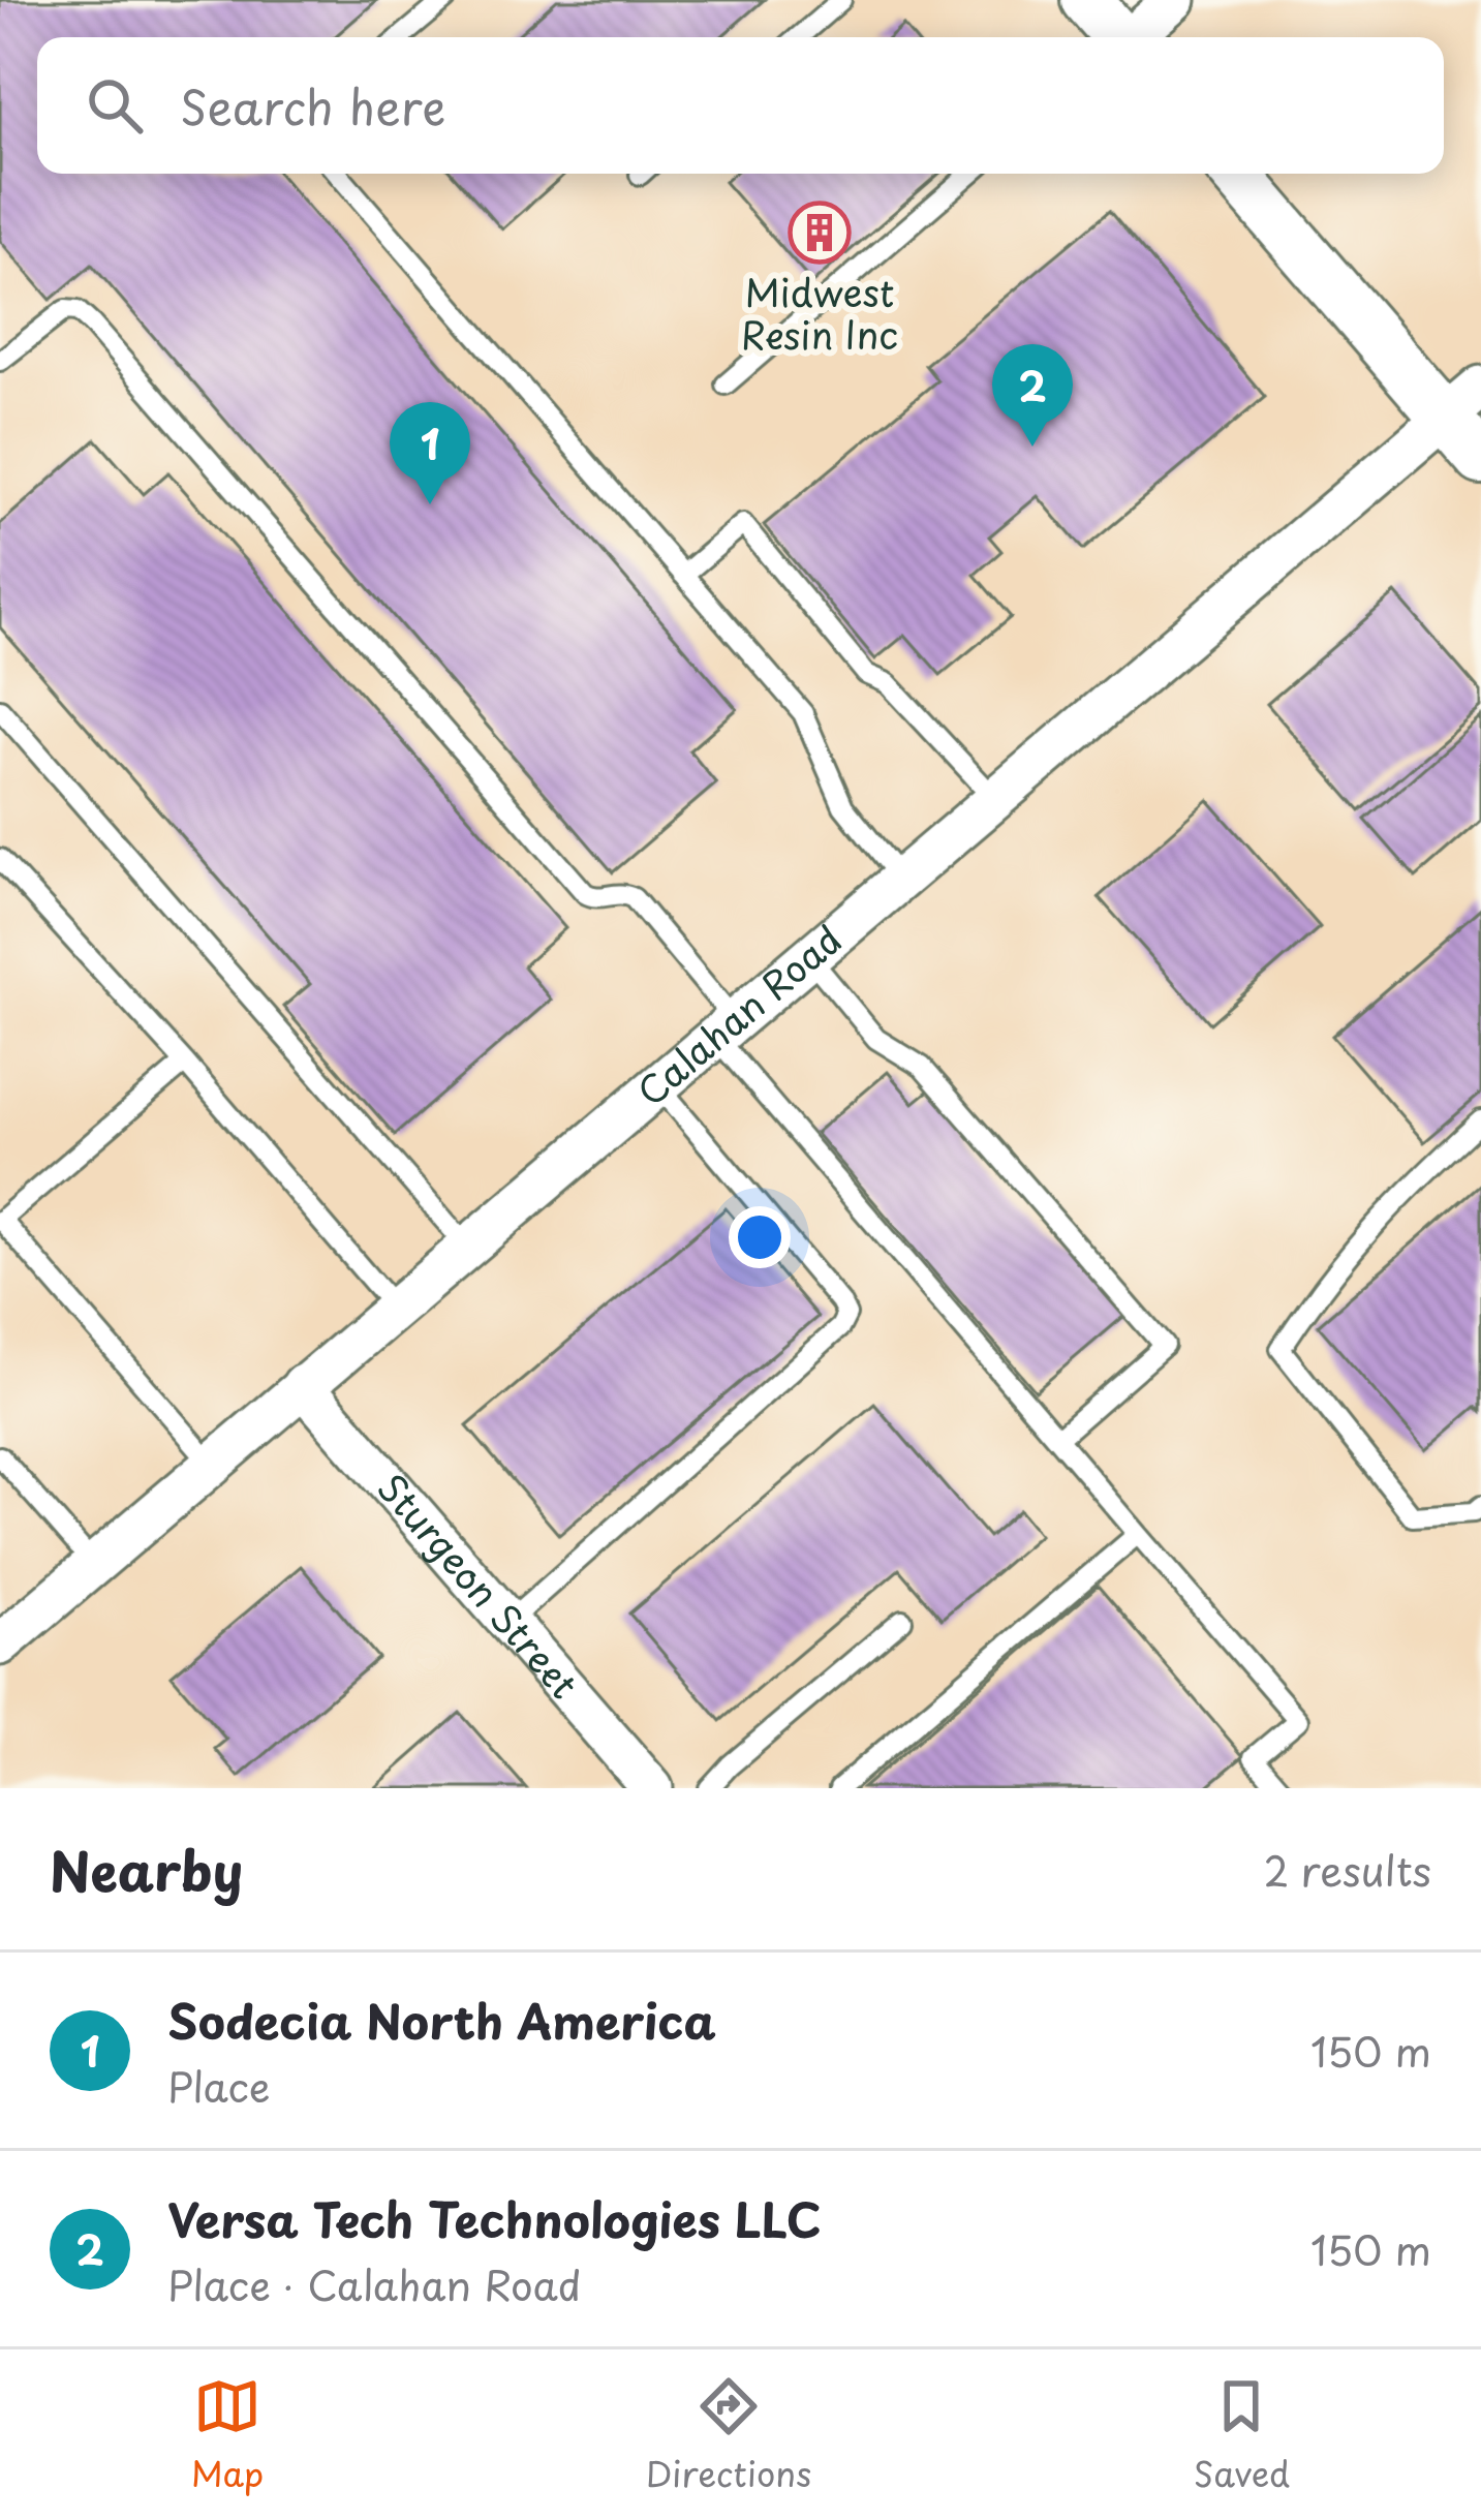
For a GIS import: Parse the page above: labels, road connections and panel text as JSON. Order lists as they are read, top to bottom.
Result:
{
  "streets": {
    "street": ["Calahan Road", "Sturgeon Street"]
  },
  "crossings": [
    ["Calahan Road", "Sturgeon Street"]
  ],
  "places": {
    "building": ["Midwest Resin Inc"]
  },
  "page": {
    "search": "Search here",
    "pins": ["2", "1"],
    "heading": ["Nearby", "2 results"],
    "list": [
      {
        "mark": "1",
        "name": "Sodecia North America",
        "note": "Place",
        "value": "150 m"
      },
      {
        "mark": "2",
        "name": "Versa Tech Technologies LLC",
        "note": "Place · Calahan Road",
        "value": "150 m"
      }
    ],
    "nav": ["Map", "Directions", "Saved"]
  }
}
